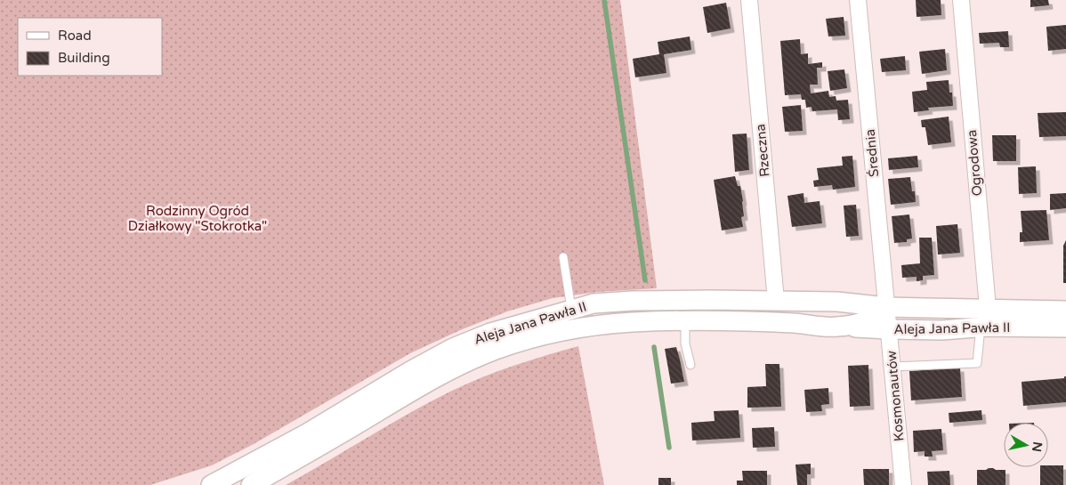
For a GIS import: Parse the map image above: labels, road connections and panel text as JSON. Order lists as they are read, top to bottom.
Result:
{
  "streets": {
    "street": [
      "Rzeczna",
      "Średnia",
      "Ogrodowa",
      "Aleja Jana Pawła II",
      "Kosmonautów"
    ]
  },
  "crossings": [
    ["Rzeczna", "Aleja Jana Pawła II"],
    ["Średnia", "Aleja Jana Pawła II"],
    ["Średnia", "Kosmonautów"],
    ["Ogrodowa", "Aleja Jana Pawła II"],
    ["Aleja Jana Pawła II", "Kosmonautów"]
  ],
  "parks": ["Rodzinny Ogród Działkowy \"Stokrotka\""],
  "legend": ["Road", "Building"],
  "north": "right"
}
